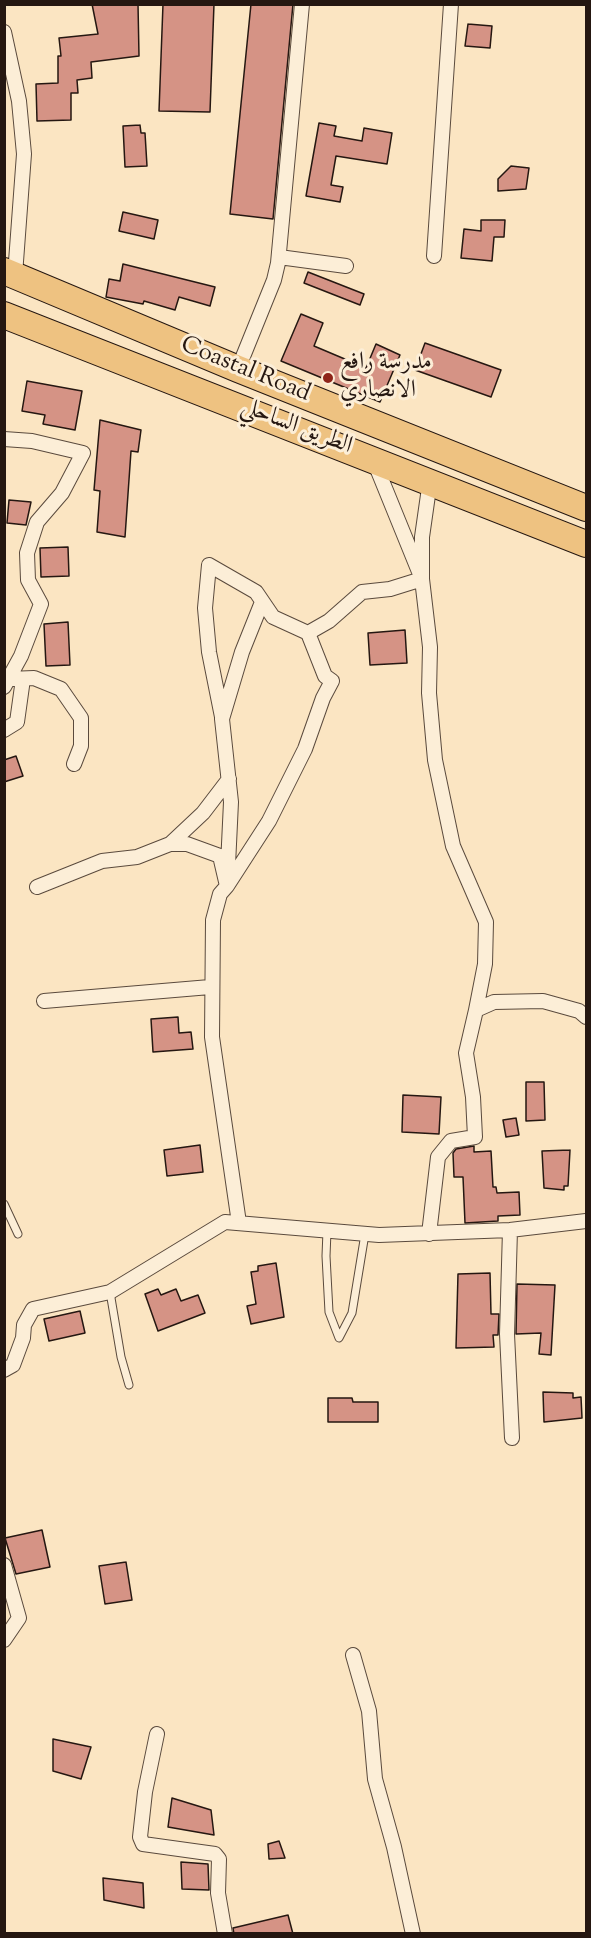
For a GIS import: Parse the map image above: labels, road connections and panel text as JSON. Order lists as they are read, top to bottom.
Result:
{
  "streets": {
    "highway": ["Coastal Road", "الطريق الساحلي"]
  },
  "places": ["مدرسة رافع الانصاري"]
}
